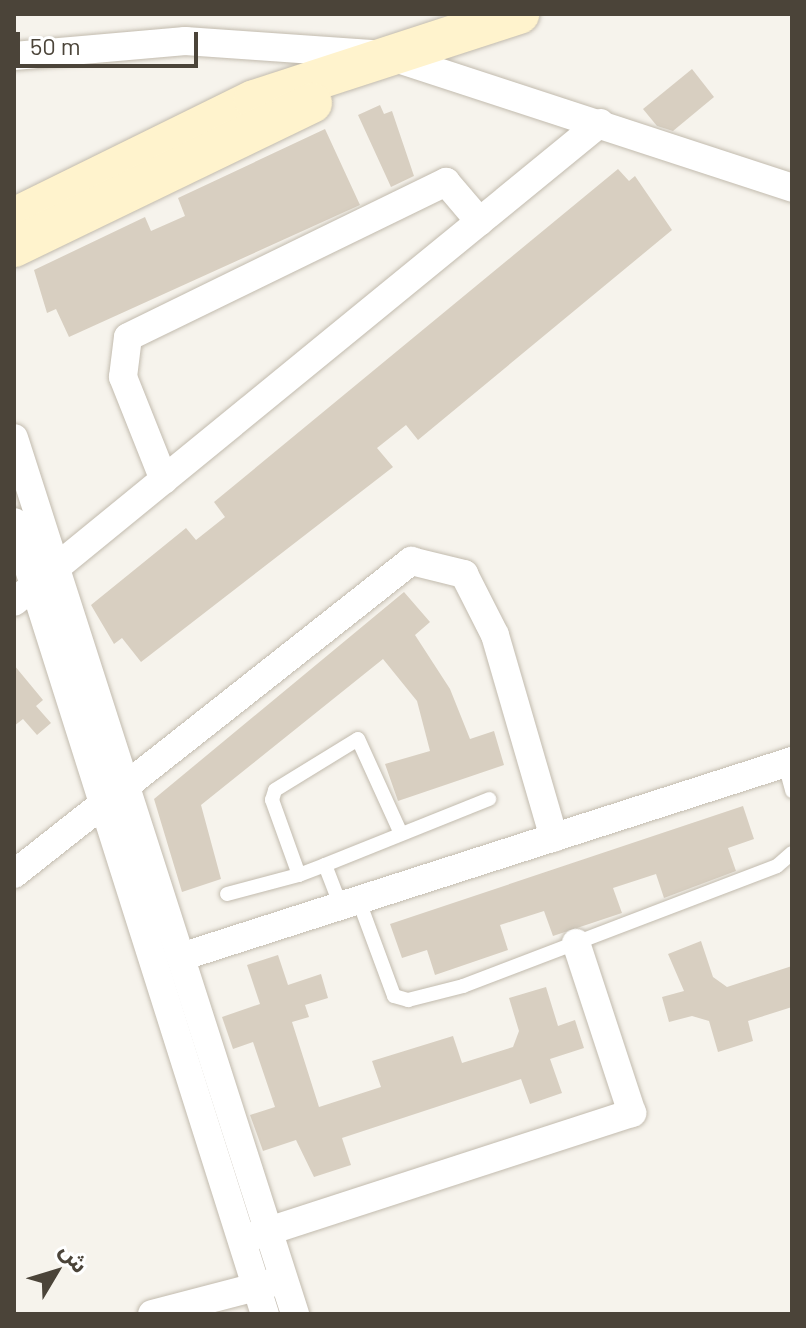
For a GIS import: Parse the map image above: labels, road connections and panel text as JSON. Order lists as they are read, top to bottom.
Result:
{
  "scale_bar": "50 m",
  "north": "top right"
}
